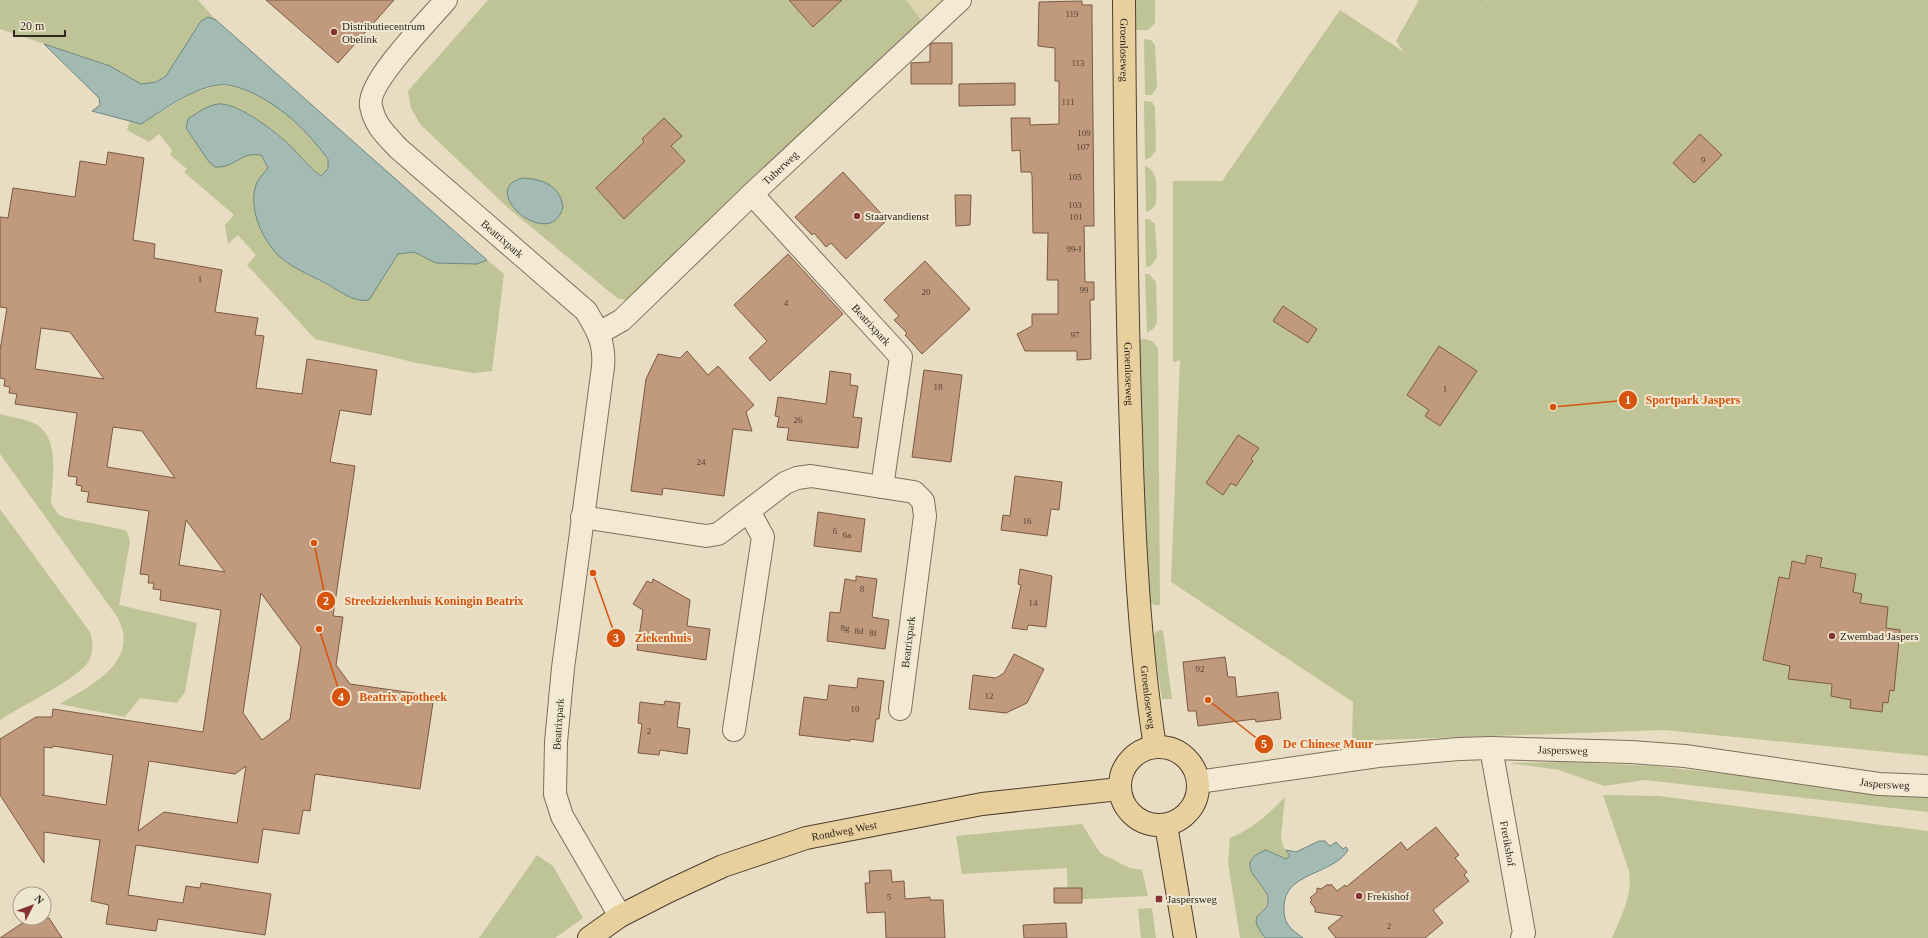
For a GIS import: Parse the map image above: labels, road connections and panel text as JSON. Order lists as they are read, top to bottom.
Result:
{
  "streets": {
    "main road": ["Groenloseweg", "Rondweg West"],
    "street": [
      "Tuberweg",
      "Beatrixpark",
      "Jaspersweg",
      "Frerikshof"
    ]
  },
  "crossings": [
    ["Groenloseweg", "Jaspersweg"],
    ["Groenloseweg", "Rondweg West"],
    ["Tuberweg", "Beatrixpark"],
    ["Beatrixpark", "Rondweg West"],
    ["Jaspersweg", "Rondweg West"],
    ["Jaspersweg", "Frerikshof"]
  ],
  "places": {
    "other": [
      "Distributiecentrum Obelink",
      "Staatvandienst",
      "Sportpark Jaspers",
      "Streekziekenhuis Koningin Beatrix",
      "Ziekenhuis",
      "Beatrix apotheek",
      "Zwembad Jaspers",
      "De Chinese Muur",
      "Frekishof"
    ],
    "transit": ["Jaspersweg"]
  },
  "house_numbers": [
    "119",
    "113",
    "111",
    "109",
    "107",
    "9",
    "105",
    "103",
    "101",
    "99-I",
    "1",
    "99",
    "20",
    "4",
    "97",
    "18",
    "1",
    "26",
    "24",
    "16",
    "6",
    "6a",
    "8",
    "14",
    "8g",
    "8d",
    "8f",
    "92",
    "12",
    "10",
    "2",
    "5",
    "2"
  ],
  "scale_bar": "20 m",
  "north": "top right"
}
